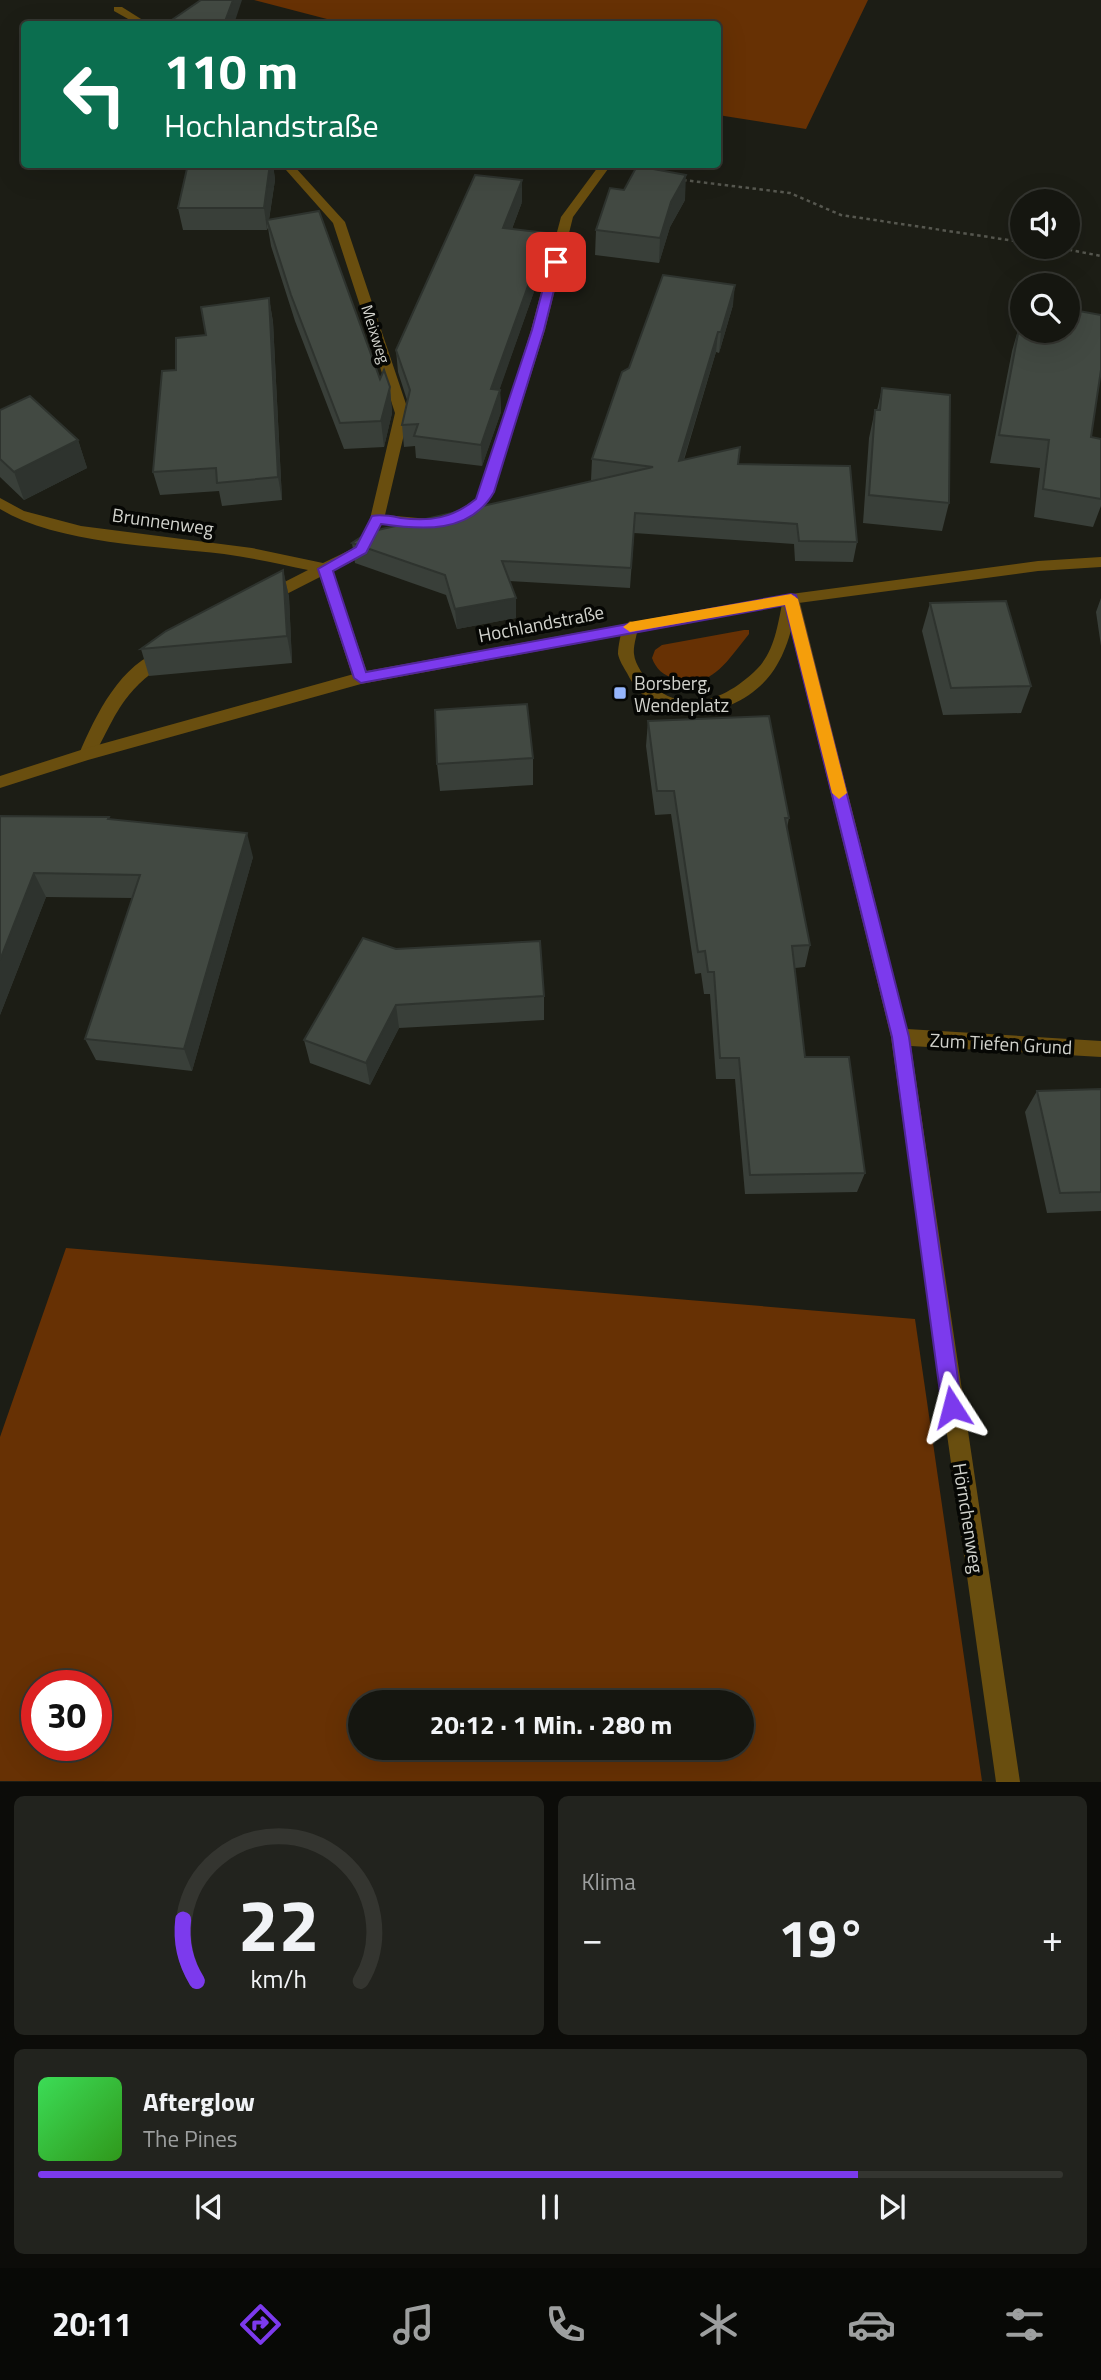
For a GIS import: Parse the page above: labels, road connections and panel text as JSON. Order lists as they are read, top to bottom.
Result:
{
  "streets": {
    "street": [
      "Meixweg",
      "Brunnenweg",
      "Hochlandstraße",
      "Zum Tiefen Grund",
      "Hörnchenweg"
    ]
  },
  "crossings": [
    ["Meixweg", "Brunnenweg"],
    ["Hochlandstraße", "Hörnchenweg"],
    ["Zum Tiefen Grund", "Hörnchenweg"]
  ],
  "places": {
    "transit": ["Borsberg, Wendeplatz"]
  },
  "page": {
    "turn": ["110 m", "Hochlandstraße"],
    "limit": "30",
    "trip": "20:12 · 1 Min. · 280 m",
    "tile": "Klima",
    "heat": ["−", "19°", "+"],
    "song": ["Afterglow", "The Pines"],
    "tabs": "20:11",
    "gauge": ["22", "km/h"]
  }
}
